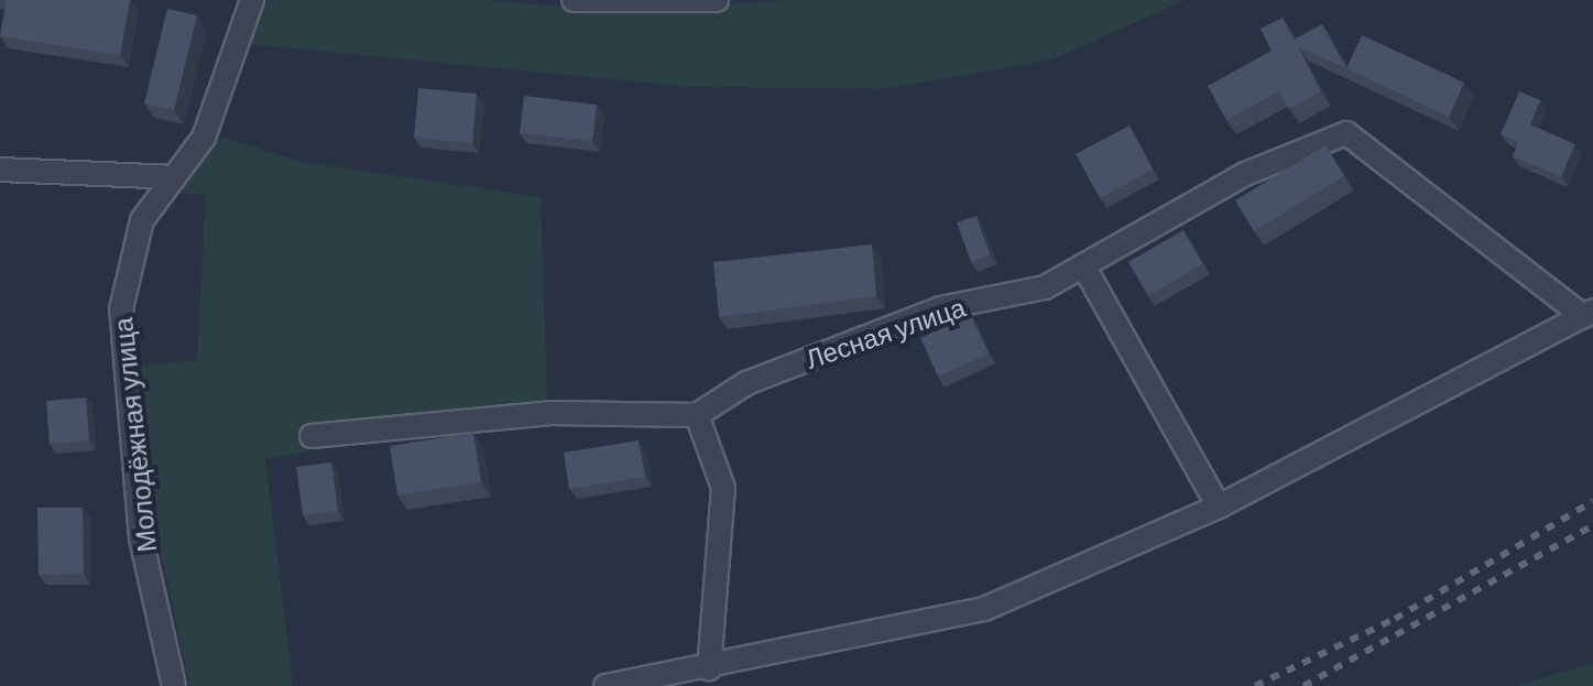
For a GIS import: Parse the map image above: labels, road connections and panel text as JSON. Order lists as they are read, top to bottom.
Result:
{
  "streets": {
    "street": ["Лесная улица", "Молодёжная улица"]
  }
}
